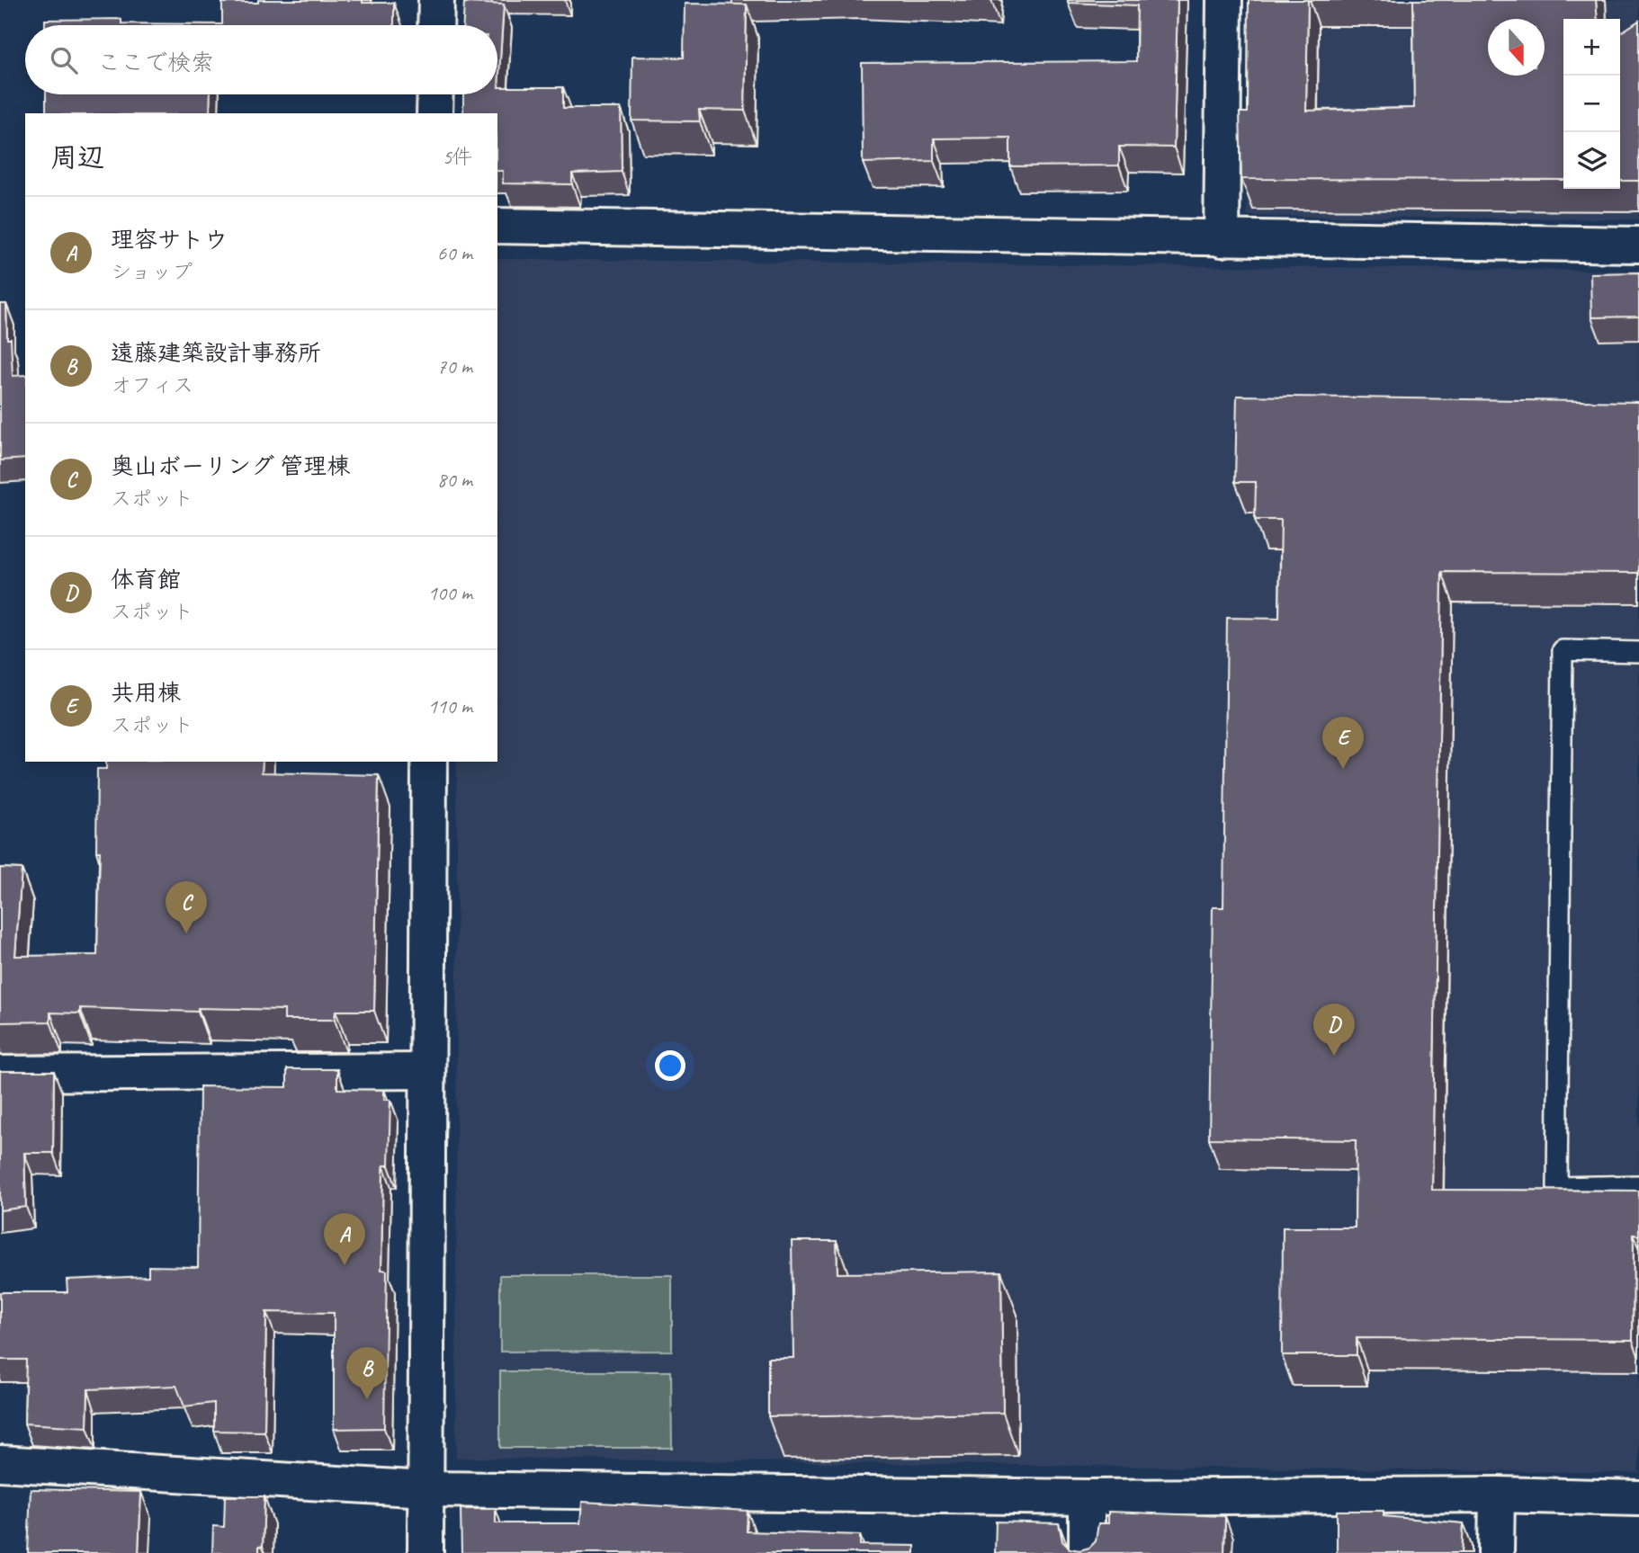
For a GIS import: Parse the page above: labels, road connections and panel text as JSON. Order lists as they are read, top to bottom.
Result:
{
  "north": "bottom",
  "page": {
    "map_buttons": ["+", "−"],
    "search": "ここで検索",
    "heading": ["周辺", "5件"],
    "list": [
      {
        "mark": "A",
        "name": "理容サトウ",
        "note": "ショップ",
        "value": "60 m"
      },
      {
        "mark": "B",
        "name": "遠藤建築設計事務所",
        "note": "オフィス",
        "value": "70 m"
      },
      {
        "mark": "C",
        "name": "奥山ボーリング 管理棟",
        "note": "スポット",
        "value": "80 m"
      },
      {
        "mark": "D",
        "name": "体育館",
        "note": "スポット",
        "value": "100 m"
      },
      {
        "mark": "E",
        "name": "共用棟",
        "note": "スポット",
        "value": "110 m"
      }
    ],
    "pins": [
      "E",
      "C",
      "D",
      "A",
      "B"
    ]
  }
}
